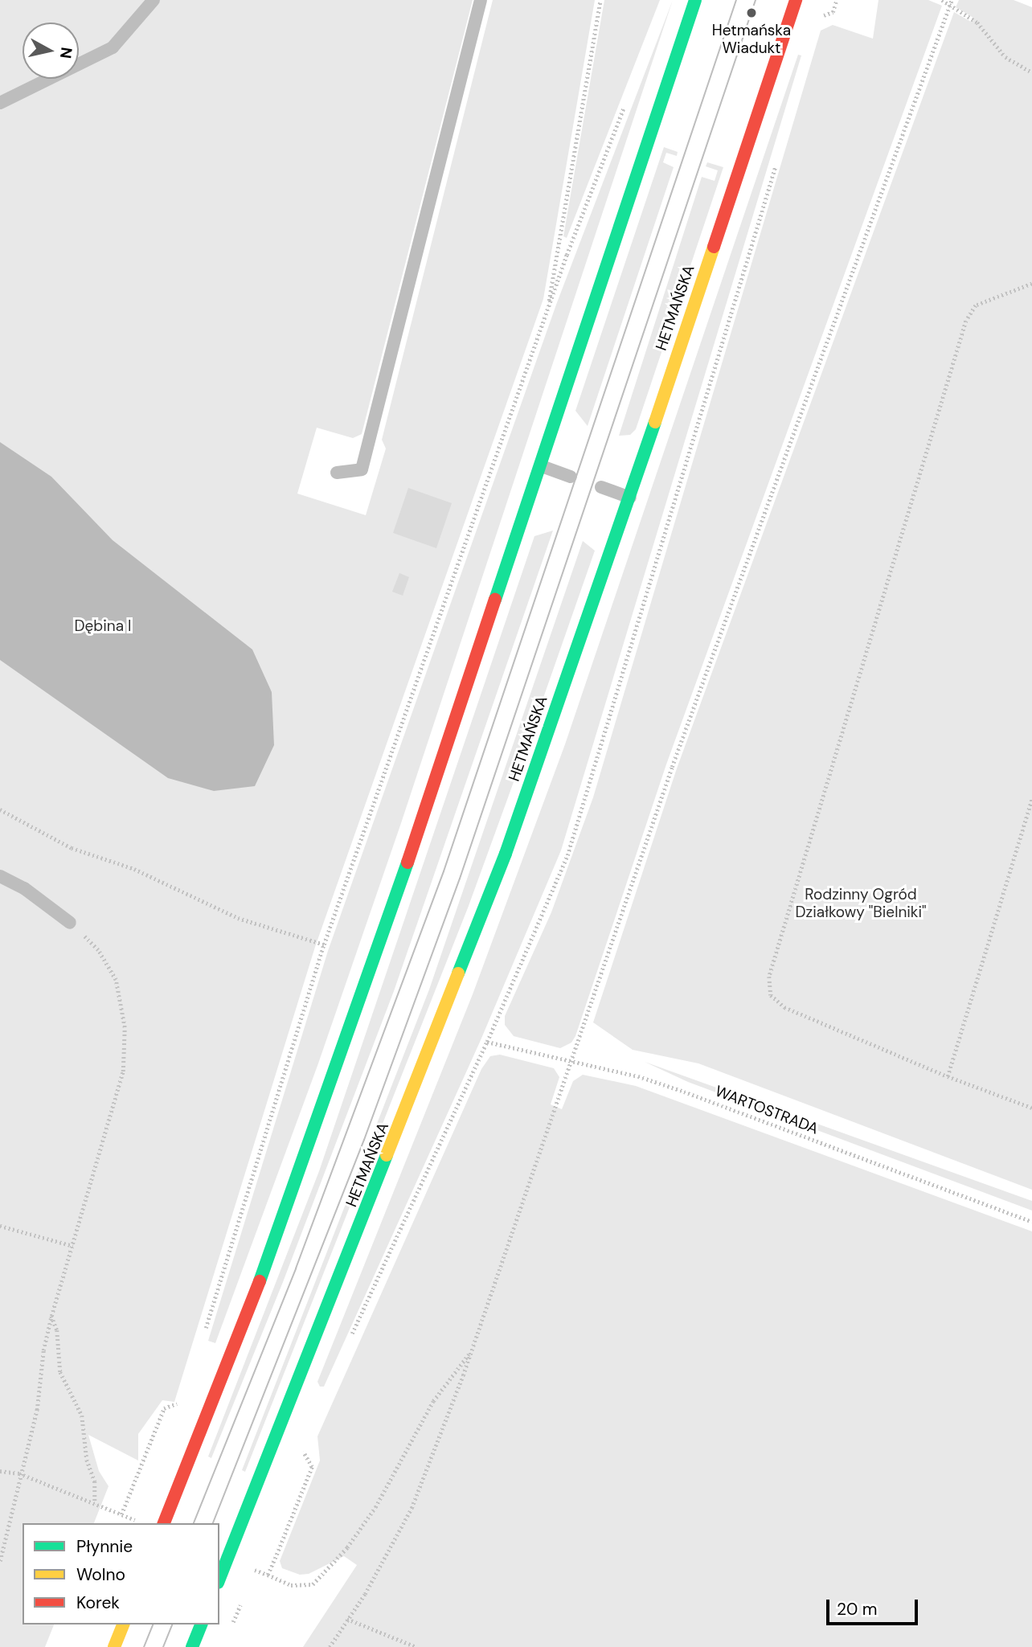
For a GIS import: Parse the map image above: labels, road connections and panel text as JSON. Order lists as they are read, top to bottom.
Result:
{
  "streets": {
    "main road": ["HETMAŃSKA"],
    "path": ["WARTOSTRADA"]
  },
  "parks": ["Dębina I", "Rodzinny Ogród Działkowy \"Bielniki\""],
  "places": ["Hetmańska Wiadukt"],
  "legend": ["Płynnie", "Wolno", "Korek"],
  "scale_bar": "20 m",
  "north": "right"
}
